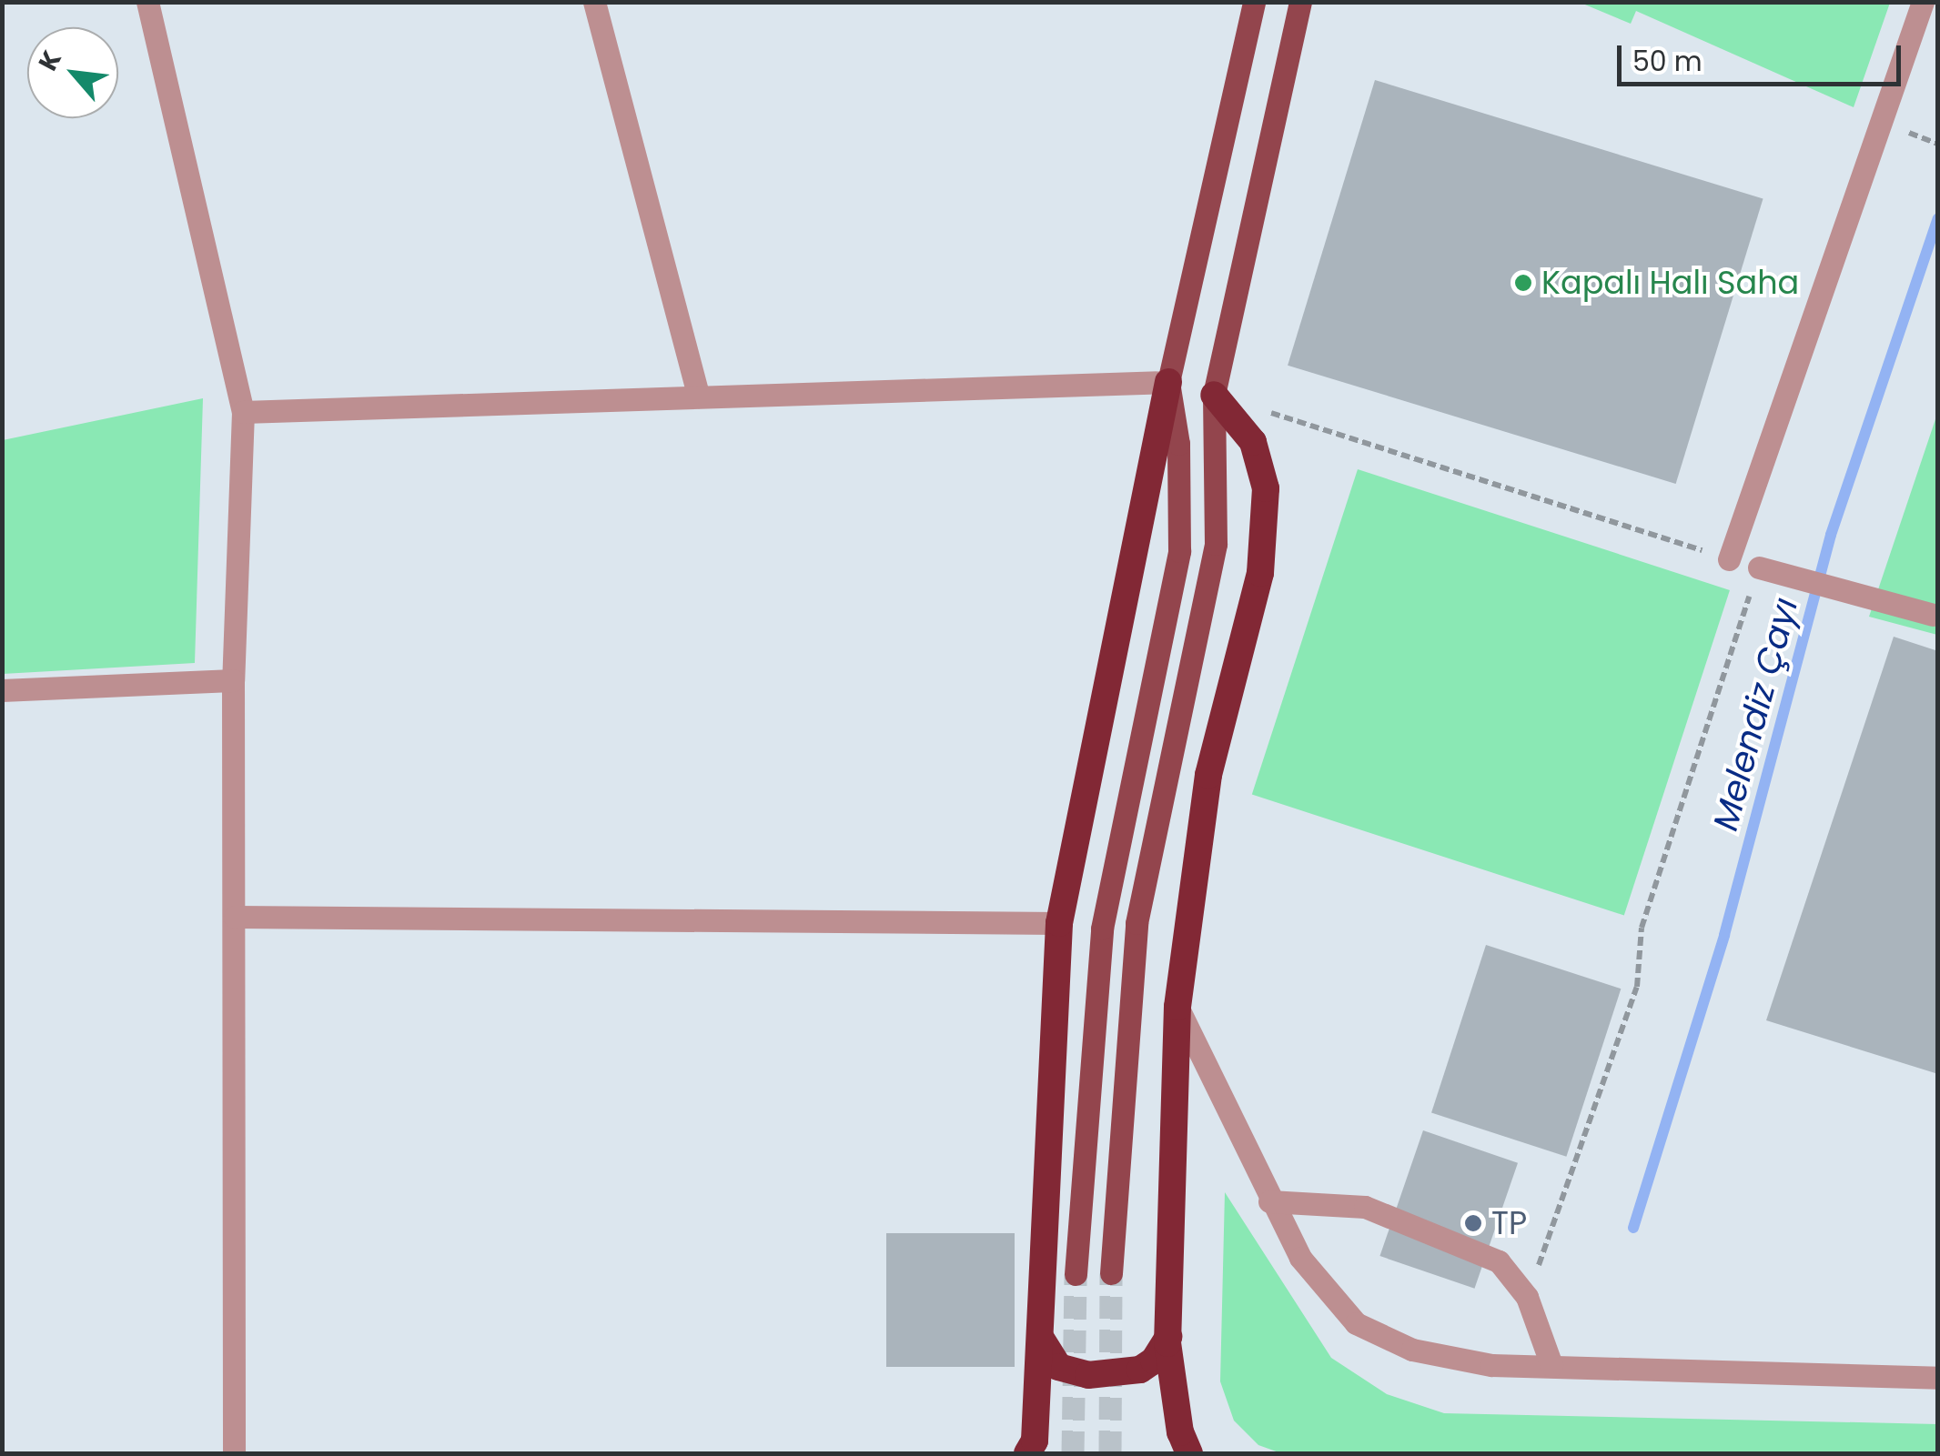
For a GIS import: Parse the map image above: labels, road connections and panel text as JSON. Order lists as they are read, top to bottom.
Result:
{
  "water": ["Melendiz Çayı"],
  "places": ["Kapalı Halı Saha", "TP"],
  "scale_bar": "50 m",
  "north": "top left"
}
